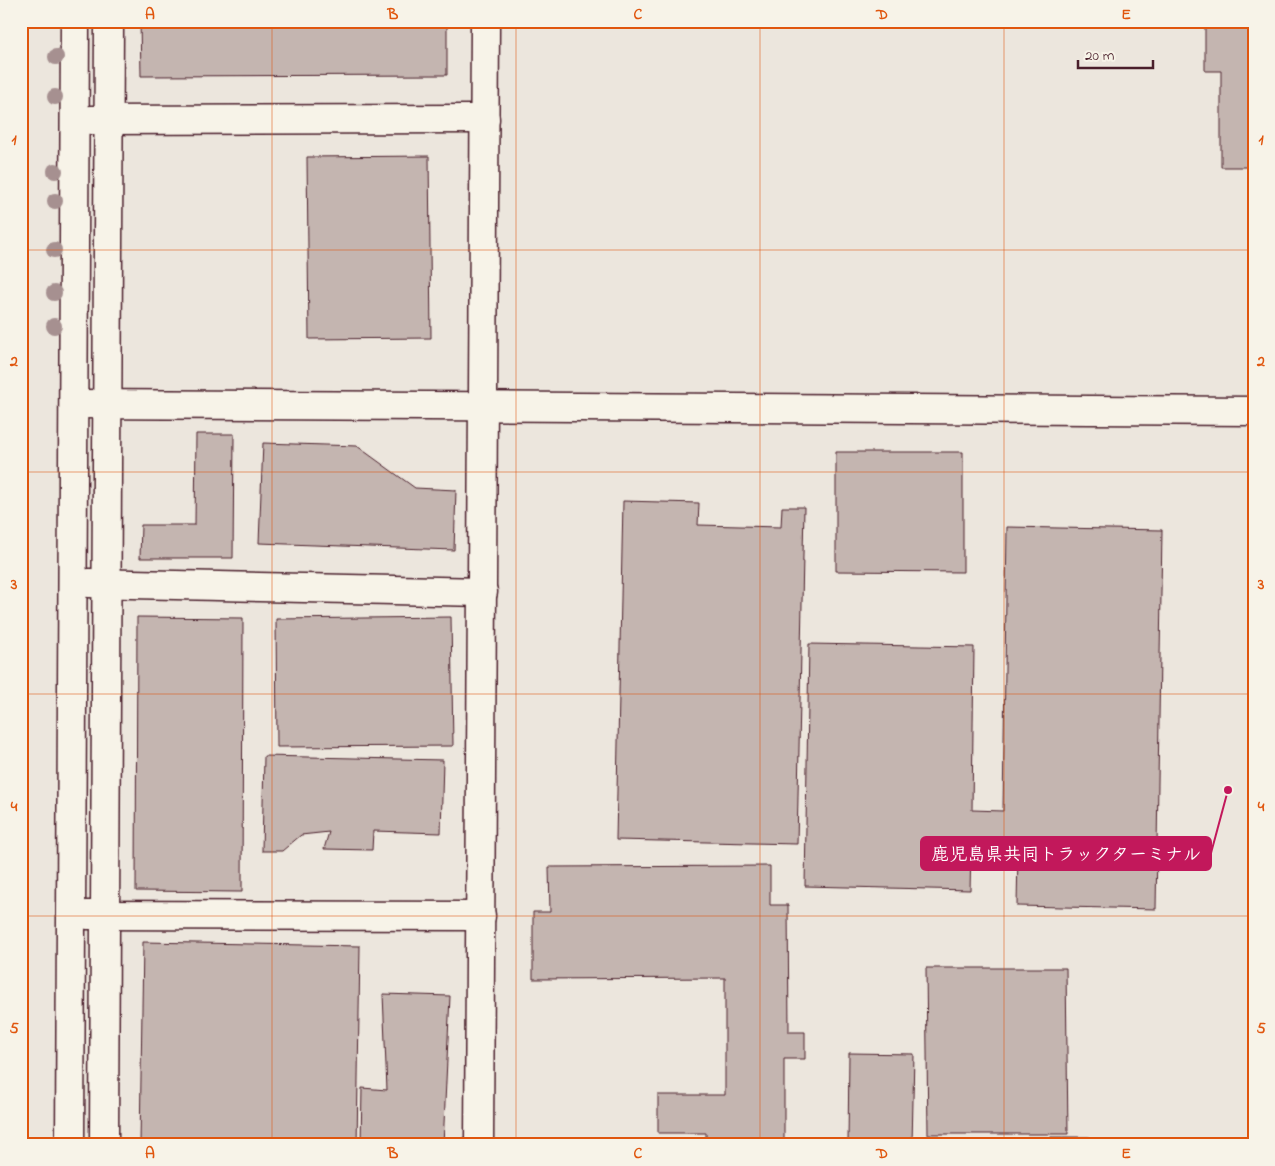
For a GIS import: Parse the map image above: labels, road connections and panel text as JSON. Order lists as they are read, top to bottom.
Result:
{
  "places": ["鹿児島県共同トラックターミナル"],
  "scale_bar": "20 m",
  "grid": {
    "columns": [
      "A",
      "B",
      "C",
      "D",
      "E"
    ],
    "rows": [
      "1",
      "2",
      "3",
      "4",
      "5"
    ]
  }
}
